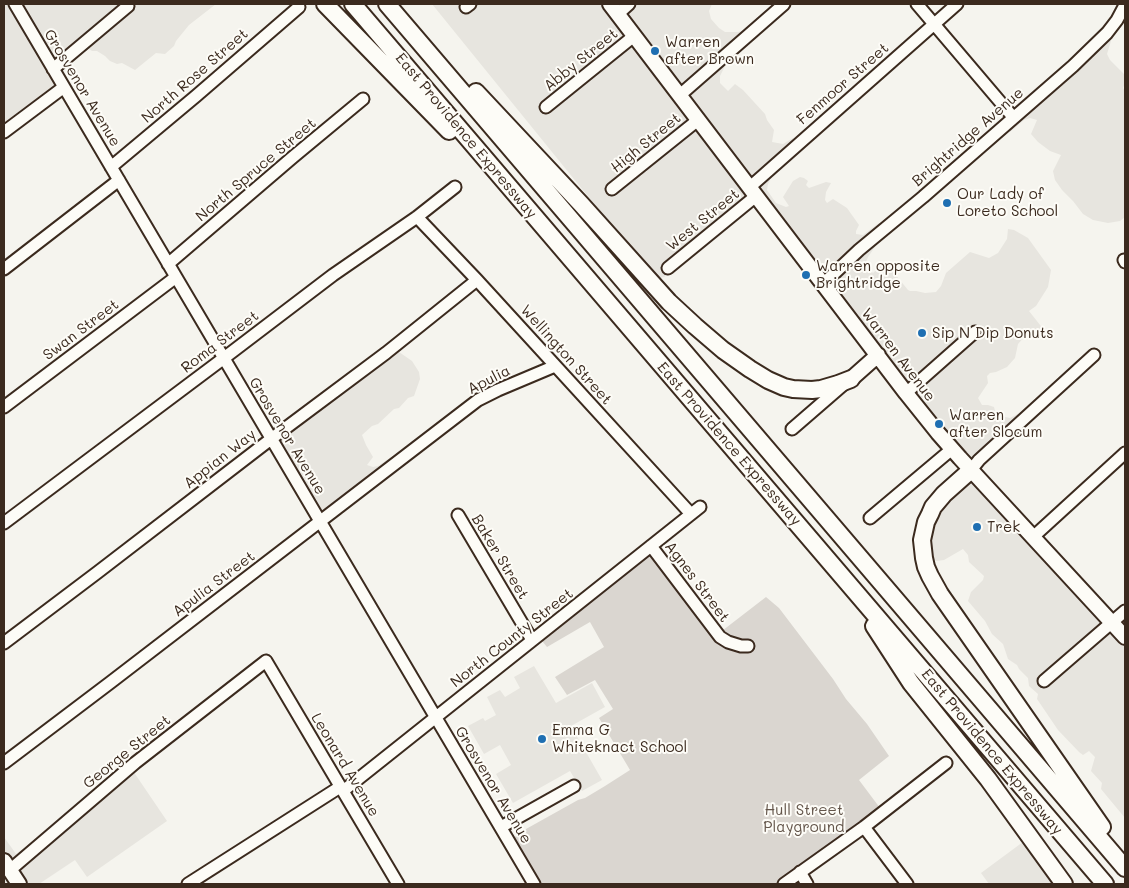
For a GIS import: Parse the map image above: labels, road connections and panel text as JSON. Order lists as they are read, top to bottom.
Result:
{
  "streets": {
    "highway": ["East Providence Expressway"],
    "main road": ["Warren Avenue"],
    "street": [
      "Abby Street",
      "North Rose Street",
      "Fenmoor Street",
      "Grosvenor Avenue",
      "Brightridge Avenue",
      "High Street",
      "North Spruce Street",
      "West Street",
      "Swan Street",
      "Roma Street",
      "Wellington Street",
      "Apulia",
      "Appian Way",
      "Baker Street",
      "Agnes Street",
      "Apulia Street",
      "North County Street",
      "George Street",
      "Leonard Avenue"
    ]
  },
  "crossings": [
    ["Abby Street", "Warren Avenue"],
    ["North Rose Street", "Grosvenor Avenue"],
    ["Fenmoor Street", "West Street"],
    ["Fenmoor Street", "Warren Avenue"],
    ["Grosvenor Avenue", "North Spruce Street"],
    ["Grosvenor Avenue", "Swan Street"],
    ["Grosvenor Avenue", "Roma Street"],
    ["Grosvenor Avenue", "Appian Way"],
    ["Grosvenor Avenue", "Apulia Street"],
    ["Grosvenor Avenue", "North County Street"],
    ["Brightridge Avenue", "Warren Avenue"],
    ["High Street", "Warren Avenue"],
    ["West Street", "Warren Avenue"],
    ["Roma Street", "Wellington Street"],
    ["Wellington Street", "Apulia"],
    ["Wellington Street", "Appian Way"],
    ["Wellington Street", "North County Street"],
    ["Apulia", "Apulia Street"],
    ["Baker Street", "North County Street"],
    ["Agnes Street", "North County Street"],
    ["North County Street", "Leonard Avenue"],
    ["George Street", "Leonard Avenue"]
  ],
  "parks": ["Hull Street Playground"],
  "places": [
    "Warren after Brown",
    "Our Lady of Loreto School",
    "Warren opposite Brightridge",
    "Sip N Dip Donuts",
    "Warren after Slocum",
    "Trek",
    "Emma G Whiteknact School"
  ]
}
